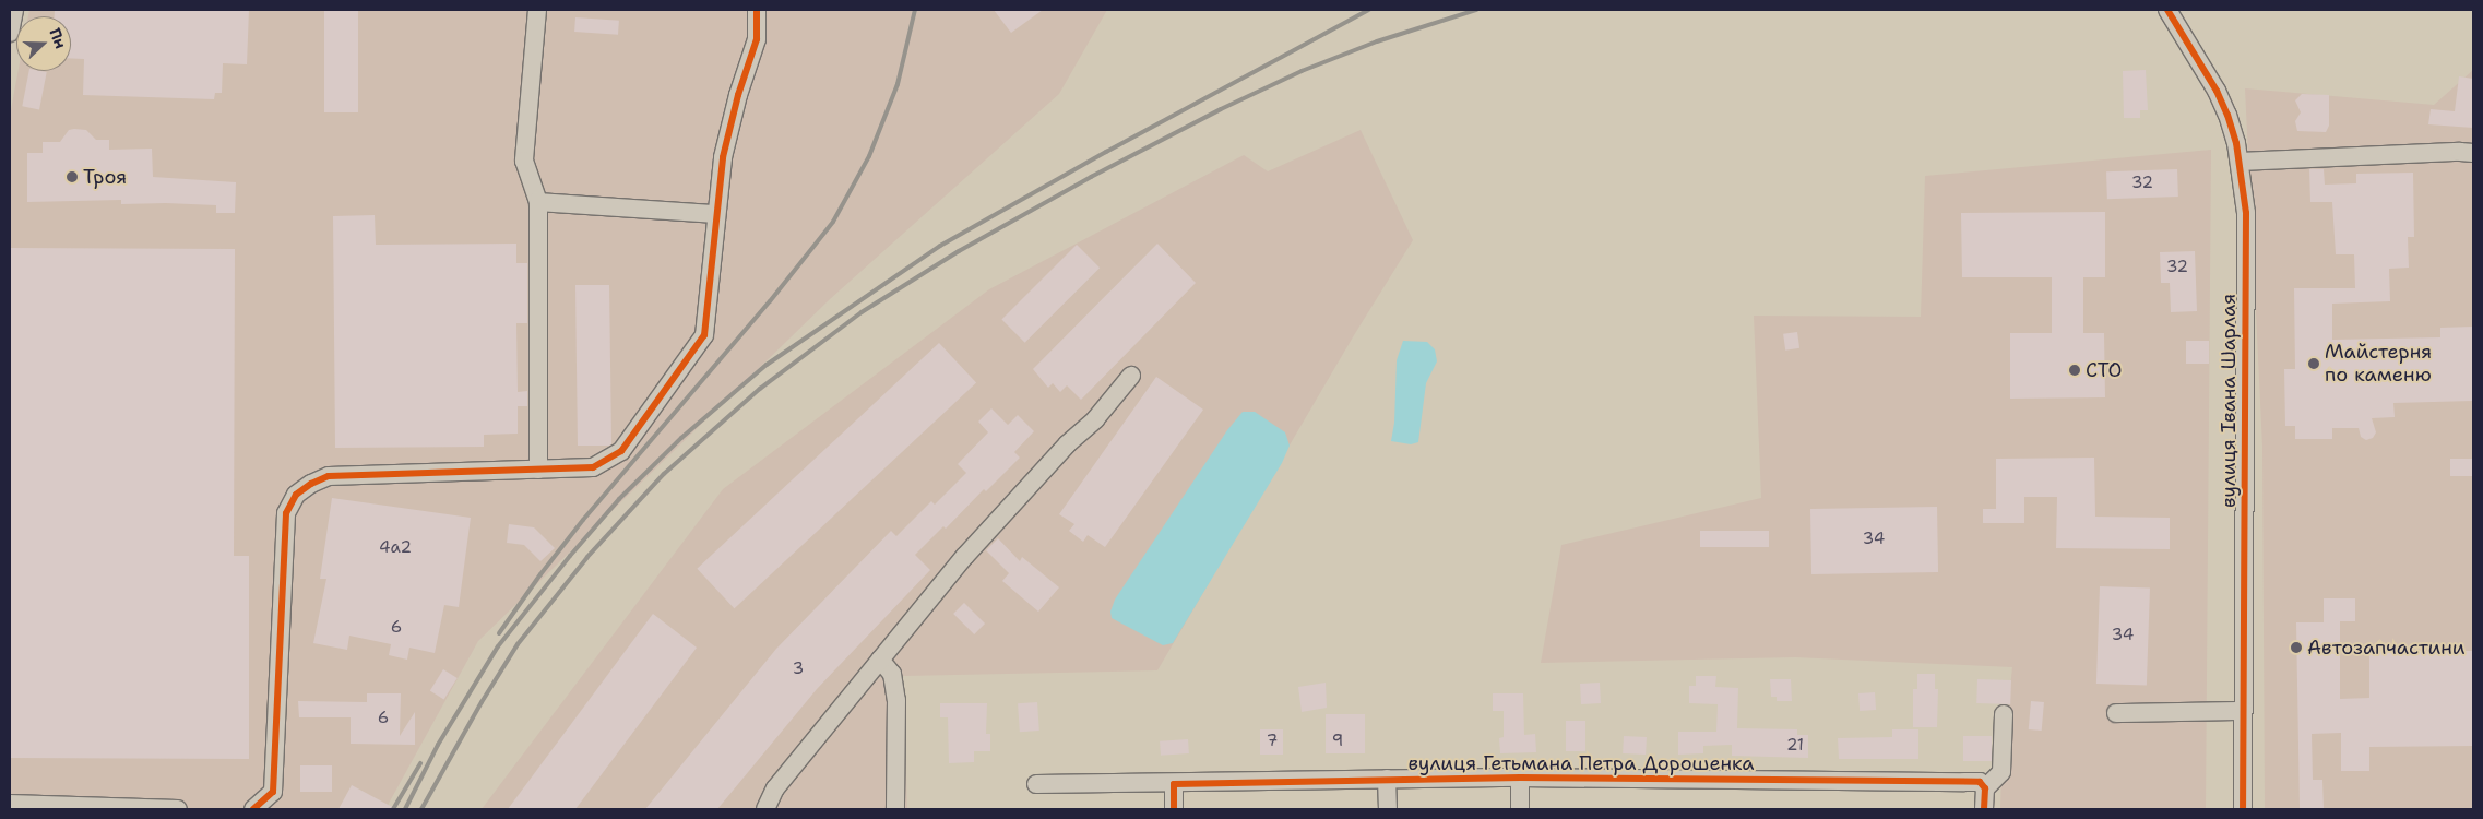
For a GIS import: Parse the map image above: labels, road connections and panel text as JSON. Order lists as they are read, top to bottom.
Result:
{
  "streets": {
    "street": ["вулиця Івана Шарлая", "вулиця Гетьмана Петра Дорошенка"]
  },
  "places": [
    "Троя",
    "Майстерня по каменю",
    "СТО",
    "Автозапчастини"
  ],
  "house_numbers": [
    "32",
    "32",
    "34",
    "4а2",
    "6",
    "34",
    "3",
    "6",
    "7",
    "9",
    "21"
  ],
  "north": "right"
}
